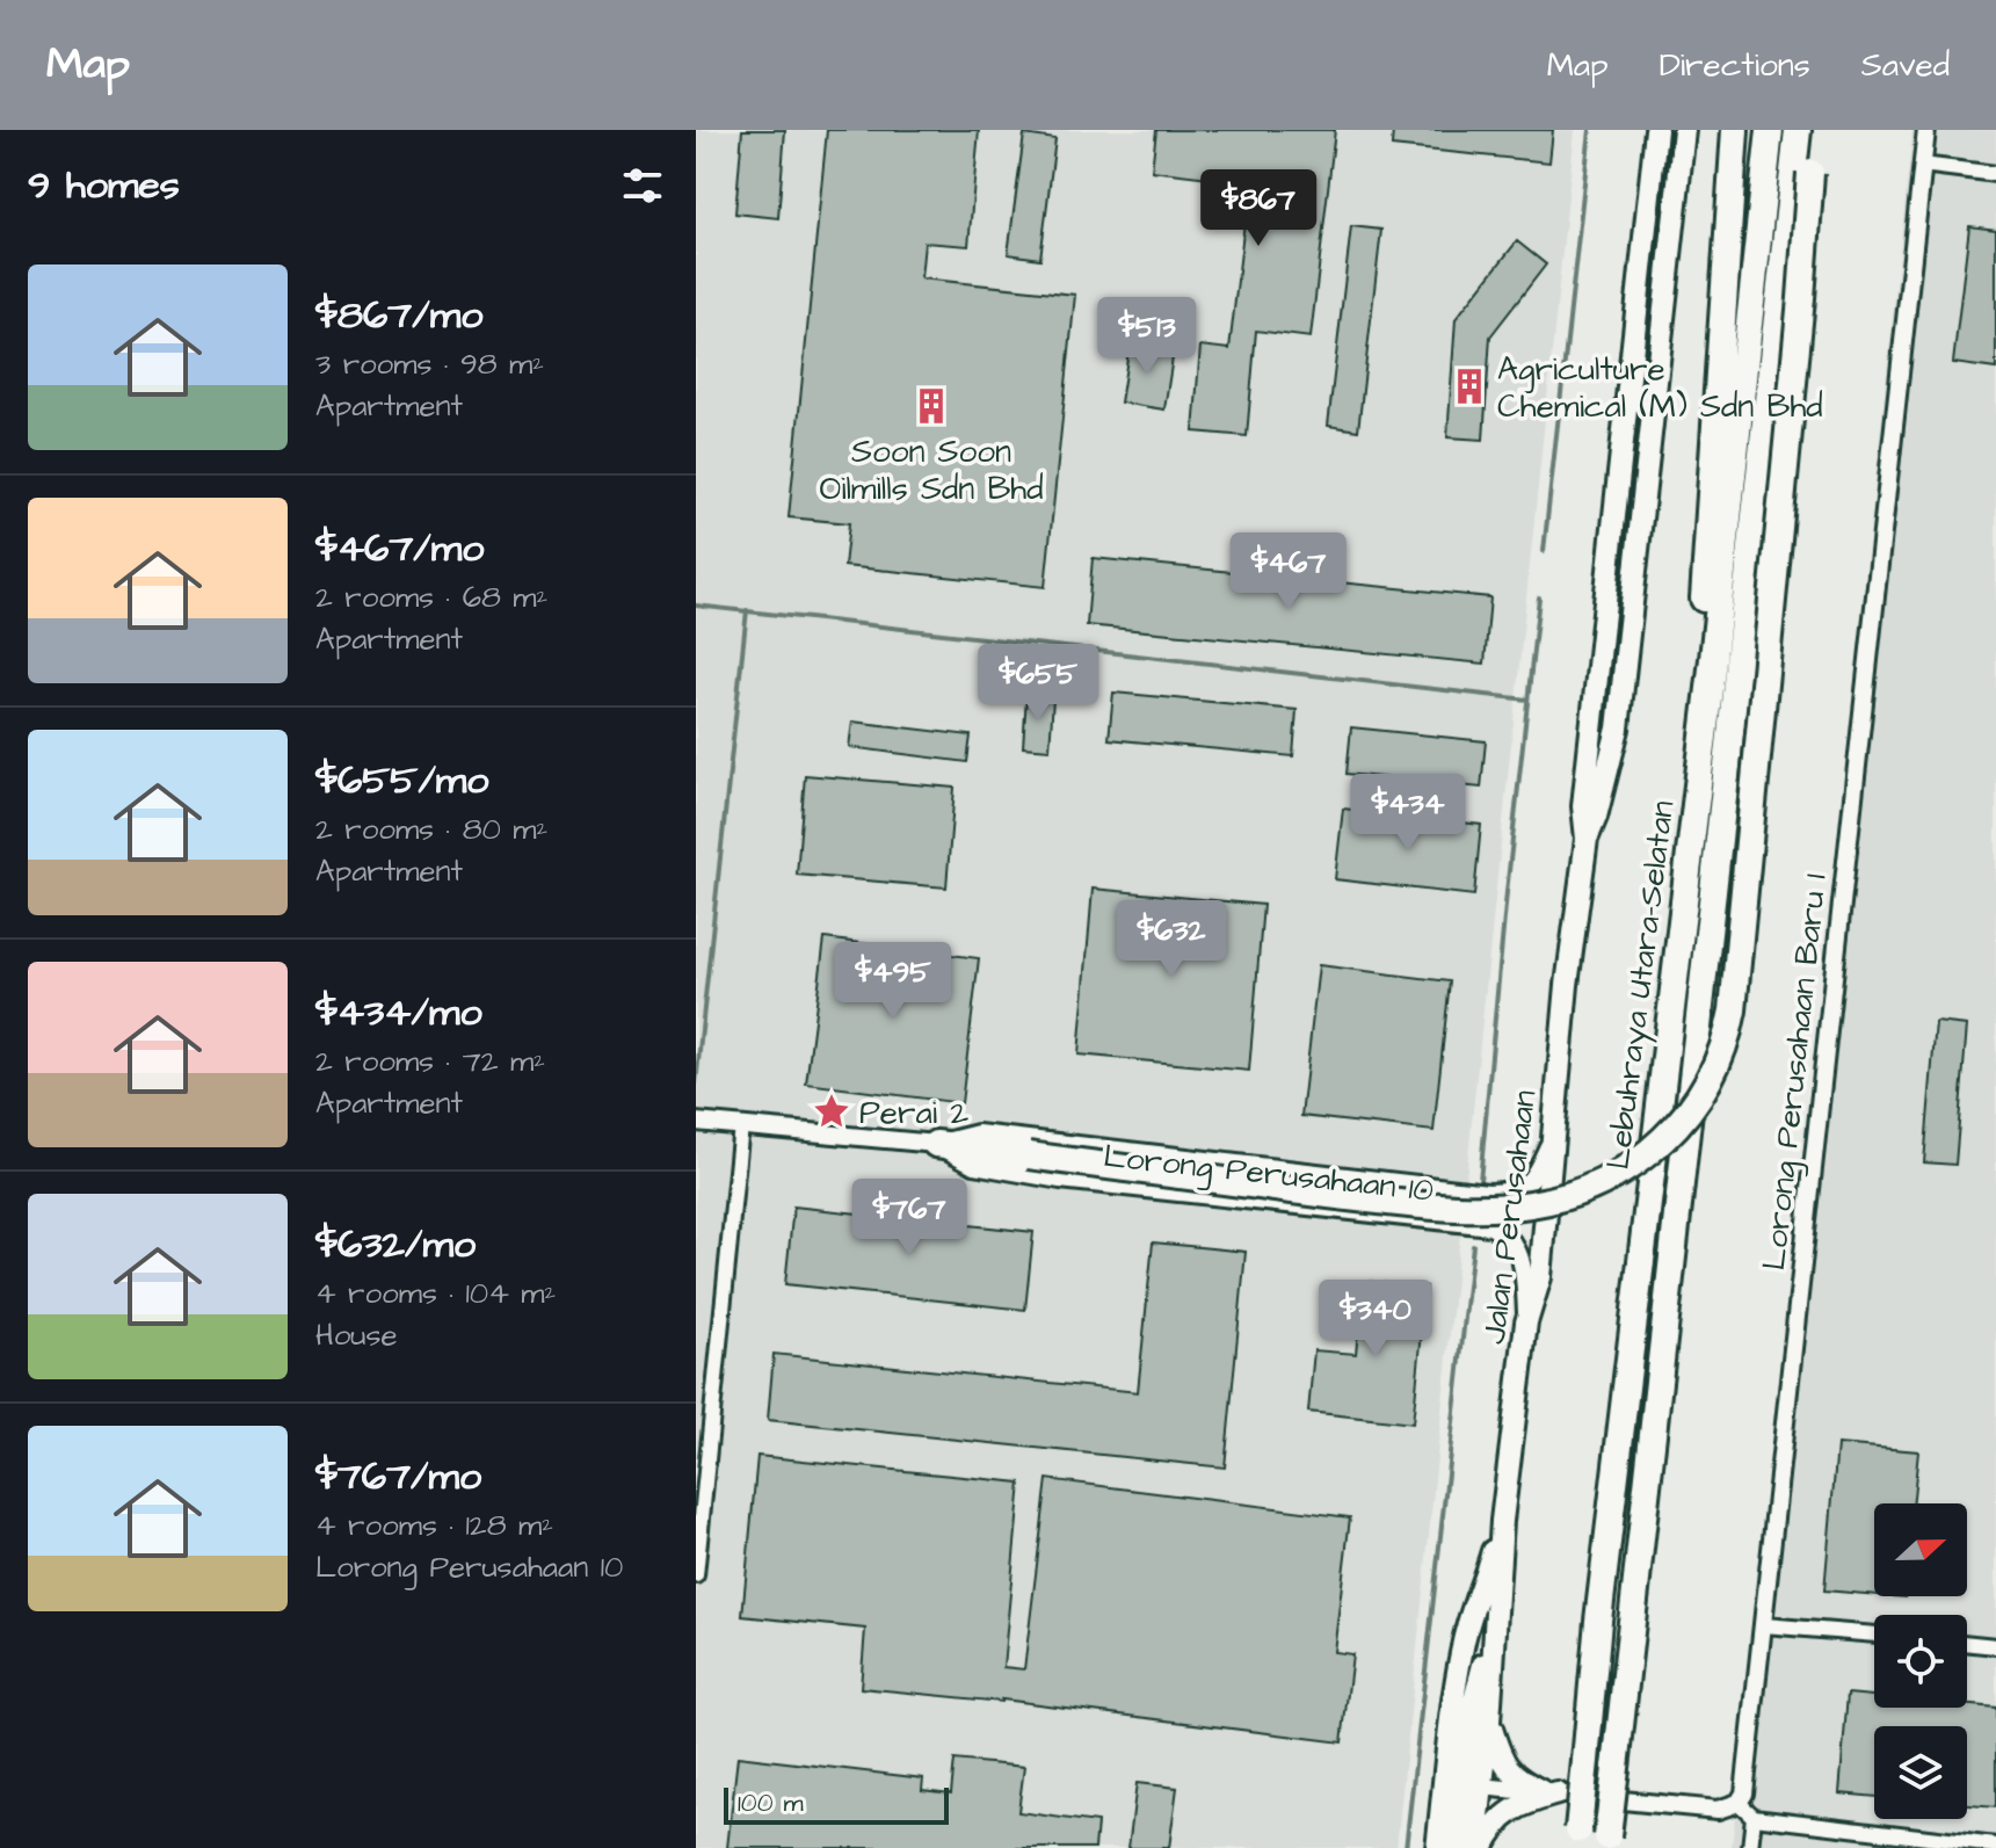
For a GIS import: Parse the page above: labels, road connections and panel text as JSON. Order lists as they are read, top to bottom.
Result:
{
  "streets": {
    "highway": ["Lebuhraya Utara–Selatan"],
    "main road": ["Jalan Perusahaan"],
    "street": ["Lorong Perusahaan Baru 1", "Lorong Perusahaan 10"]
  },
  "crossings": [
    ["Lorong Perusahaan 10", "Jalan Perusahaan"]
  ],
  "places": {
    "building": ["Agriculture Chemical (M) Sdn Bhd", "Soon Soon Oilmills Sdn Bhd"],
    "place": ["Perai 2"]
  },
  "scale_bar": "100 m",
  "north": "right",
  "page": {
    "header": "Map",
    "nav": ["Map", "Directions", "Saved"],
    "heading": "9 homes",
    "price": [
      "$867",
      "$513",
      "$467",
      "$655",
      "$434",
      "$632",
      "$495",
      "$767",
      "$340"
    ],
    "list": [
      {
        "name": "$867/mo",
        "note": "3 rooms · 98 m² · Apartment"
      },
      {
        "name": "$467/mo",
        "note": "2 rooms · 68 m² · Apartment"
      },
      {
        "name": "$655/mo",
        "note": "2 rooms · 80 m² · Apartment"
      },
      {
        "name": "$434/mo",
        "note": "2 rooms · 72 m² · Apartment"
      },
      {
        "name": "$632/mo",
        "note": "4 rooms · 104 m² · House"
      },
      {
        "name": "$767/mo",
        "note": "4 rooms · 128 m² · Lorong Perusahaan 10"
      }
    ],
    "scale": "100 m"
  }
}
